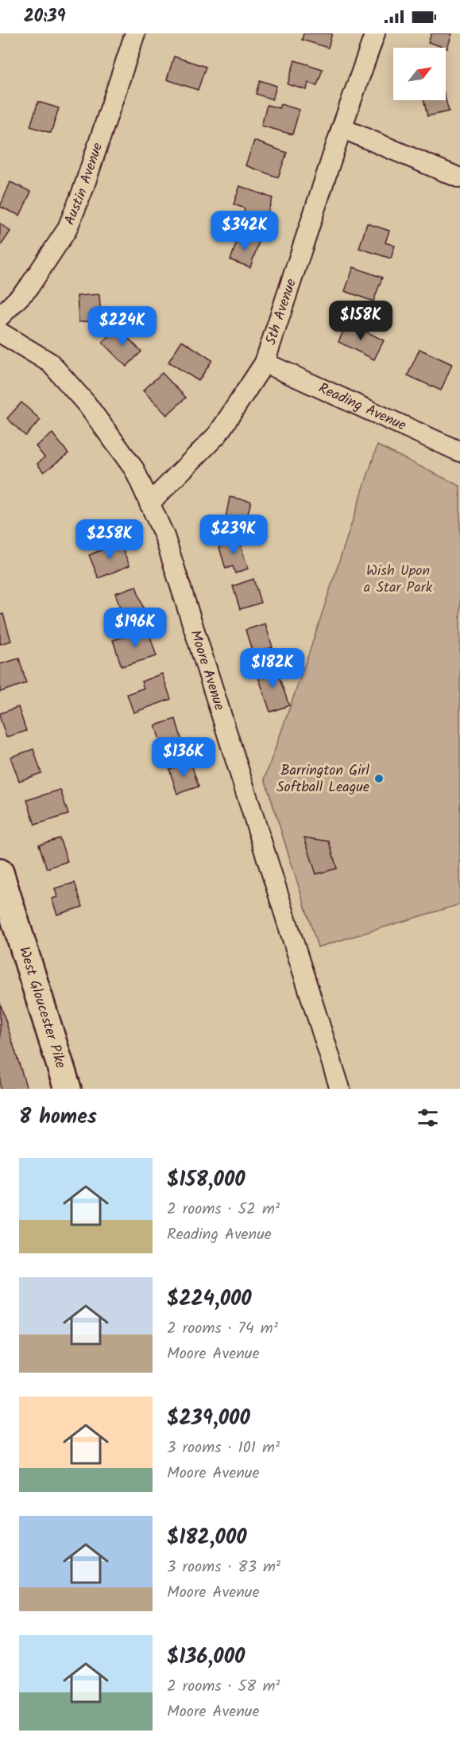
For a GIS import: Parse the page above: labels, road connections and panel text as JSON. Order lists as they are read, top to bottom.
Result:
{
  "streets": {
    "main road": ["West Gloucester Pike"],
    "street": [
      "Austin Avenue",
      "5th Avenue",
      "Reading Avenue",
      "Moore Avenue"
    ]
  },
  "crossings": [
    ["5th Avenue", "Reading Avenue"],
    ["5th Avenue", "Moore Avenue"]
  ],
  "parks": ["Wish Upon a Star Park"],
  "places": ["Barrington Girl Softball League"],
  "north": "top right",
  "page": {
    "status": "20:39",
    "price": [
      "$342K",
      "$158K",
      "$224K",
      "$239K",
      "$258K",
      "$196K",
      "$182K",
      "$136K"
    ],
    "heading": "8 homes",
    "list": [
      {
        "name": "$158,000",
        "note": "2 rooms · 52 m² · Reading Avenue"
      },
      {
        "name": "$224,000",
        "note": "2 rooms · 74 m² · Moore Avenue"
      },
      {
        "name": "$239,000",
        "note": "3 rooms · 101 m² · Moore Avenue"
      },
      {
        "name": "$182,000",
        "note": "3 rooms · 83 m² · Moore Avenue"
      },
      {
        "name": "$136,000",
        "note": "2 rooms · 58 m² · Moore Avenue"
      }
    ]
  }
}
